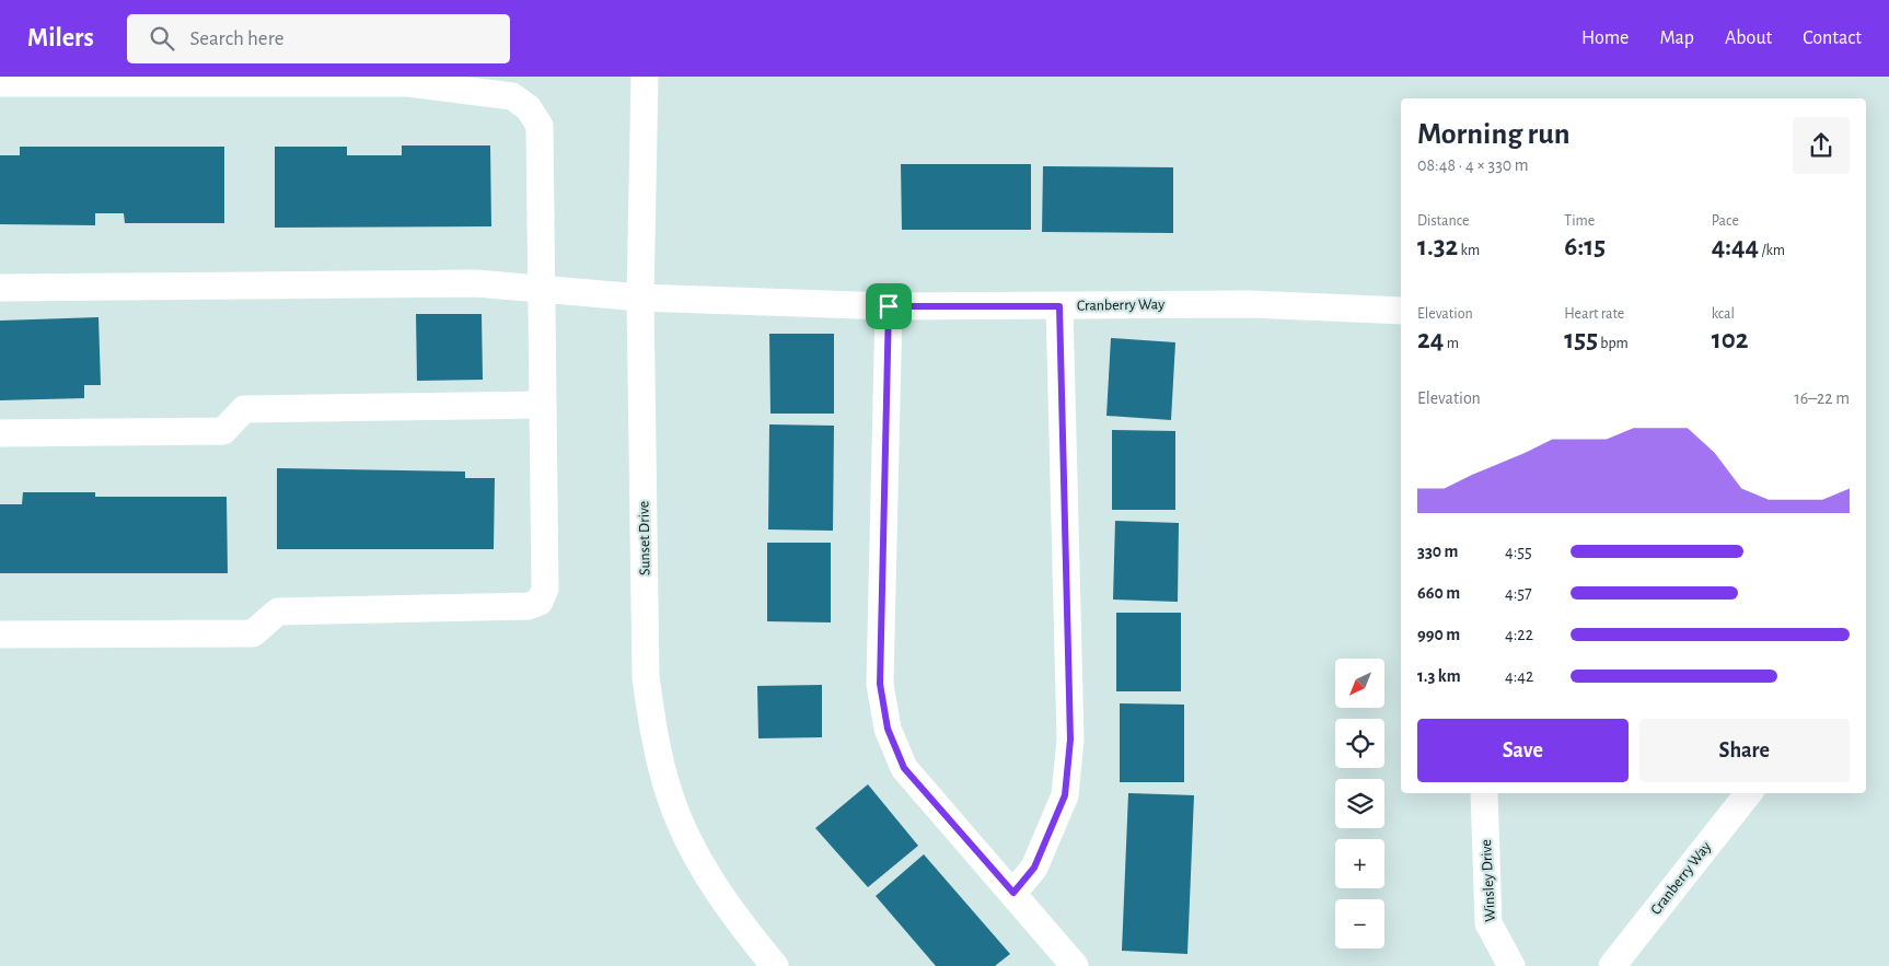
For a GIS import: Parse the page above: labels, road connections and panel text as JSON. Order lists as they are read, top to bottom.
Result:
{
  "streets": {
    "street": ["Cranberry Way", "Sunset Drive", "Winsley Drive"]
  },
  "crossings": [
    ["Cranberry Way", "Sunset Drive"]
  ],
  "north": "bottom left",
  "page": {
    "header": "Milers",
    "search": "Search here",
    "nav": [
      "Home",
      "Map",
      "About",
      "Contact"
    ],
    "heading": ["Morning run", "08:48 · 4 × 330 m"],
    "stats": [
      ["Distance", "1.32 km"],
      ["Time", "6:15"],
      ["Pace", "4:44 /km"],
      ["Elevation", "24 m"],
      ["Heart rate", "155 bpm"],
      ["kcal", "102"]
    ],
    "chart": ["Elevation", "16–22 m"],
    "list": [
      {
        "name": "330 m",
        "note": "4:55"
      },
      {
        "name": "660 m",
        "note": "4:57"
      },
      {
        "name": "990 m",
        "note": "4:22"
      },
      {
        "name": "1.3 km",
        "note": "4:42"
      }
    ],
    "map_buttons": ["+", "−"],
    "buttons": ["Save", "Share"]
  }
}
